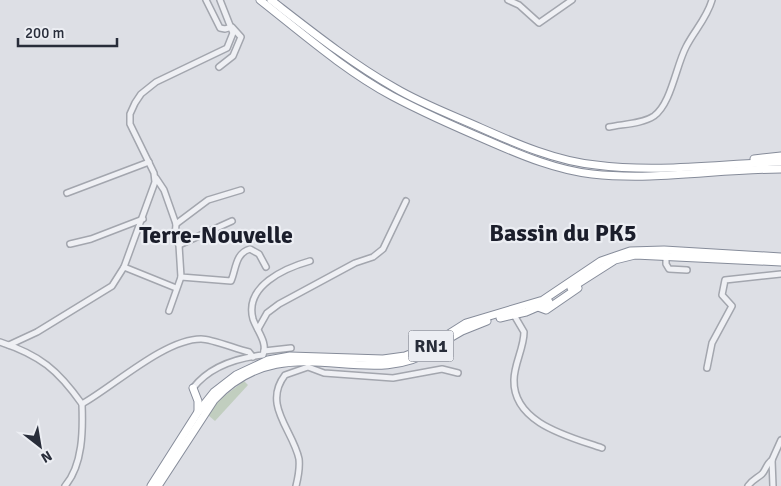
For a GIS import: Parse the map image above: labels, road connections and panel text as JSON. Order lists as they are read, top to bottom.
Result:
{
  "streets": {
    "highway": ["RN1"]
  },
  "districts": ["Bassin du PK5", "Terre-Nouvelle"],
  "scale_bar": "200 m",
  "north": "bottom right"
}
